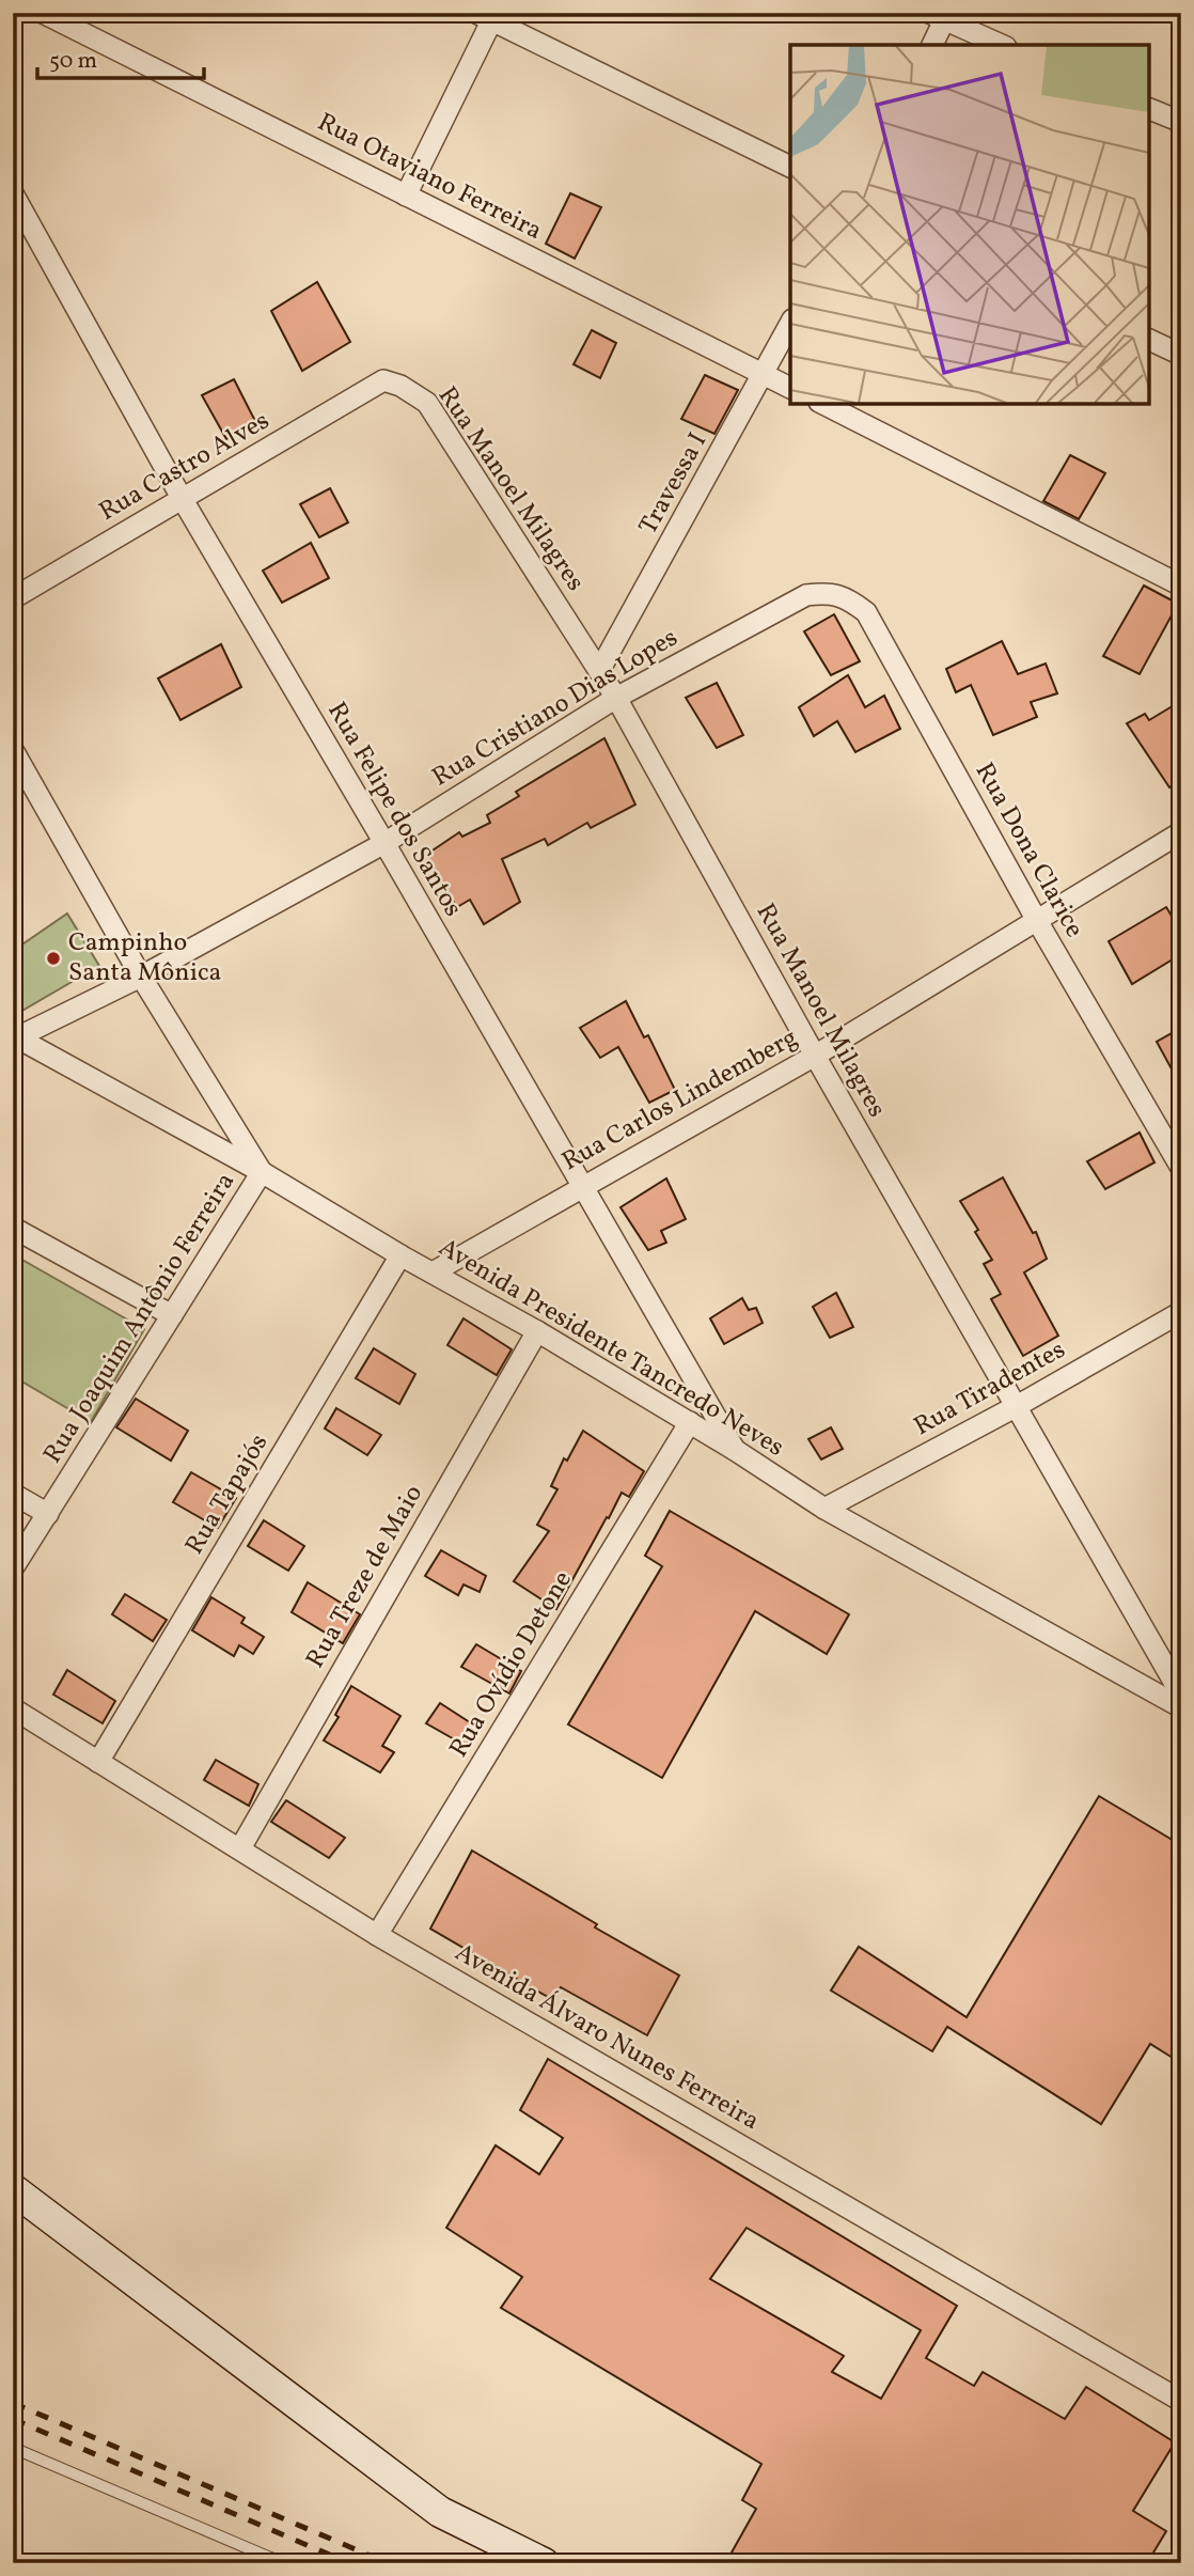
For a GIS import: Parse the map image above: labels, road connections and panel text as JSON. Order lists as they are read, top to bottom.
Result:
{
  "streets": {
    "street": [
      "Rua Otaviano Ferreira",
      "Rua Castro Alves",
      "Travessa I",
      "Rua Manoel Milagres",
      "Rua Cristiano Dias Lopes",
      "Rua Felipe dos Santos",
      "Rua Dona Clarice",
      "Rua Carlos Lindemberg",
      "Rua Joaquim Antônio Ferreira",
      "Avenida Presidente Tancredo Neves",
      "Rua Tiradentes",
      "Rua Tapajós",
      "Rua Treze de Maio",
      "Rua Ovídio Detone",
      "Avenida Álvaro Nunes Ferreira"
    ]
  },
  "crossings": [
    ["Rua Otaviano Ferreira", "Travessa I"],
    ["Rua Castro Alves", "Rua Manoel Milagres"],
    ["Rua Castro Alves", "Rua Felipe dos Santos"],
    ["Travessa I", "Rua Manoel Milagres"],
    ["Rua Manoel Milagres", "Rua Cristiano Dias Lopes"],
    ["Rua Manoel Milagres", "Rua Carlos Lindemberg"],
    ["Rua Manoel Milagres", "Rua Tiradentes"],
    ["Rua Cristiano Dias Lopes", "Rua Felipe dos Santos"],
    ["Rua Cristiano Dias Lopes", "Rua Dona Clarice"],
    ["Rua Cristiano Dias Lopes", "Avenida Presidente Tancredo Neves"],
    ["Rua Felipe dos Santos", "Rua Carlos Lindemberg"],
    ["Rua Felipe dos Santos", "Avenida Presidente Tancredo Neves"],
    ["Rua Dona Clarice", "Rua Carlos Lindemberg"],
    ["Rua Carlos Lindemberg", "Avenida Presidente Tancredo Neves"],
    ["Rua Joaquim Antônio Ferreira", "Avenida Presidente Tancredo Neves"],
    ["Avenida Presidente Tancredo Neves", "Rua Tiradentes"],
    ["Avenida Presidente Tancredo Neves", "Rua Tapajós"],
    ["Avenida Presidente Tancredo Neves", "Rua Treze de Maio"],
    ["Avenida Presidente Tancredo Neves", "Rua Ovídio Detone"],
    ["Rua Tapajós", "Avenida Álvaro Nunes Ferreira"],
    ["Rua Treze de Maio", "Avenida Álvaro Nunes Ferreira"],
    ["Rua Ovídio Detone", "Avenida Álvaro Nunes Ferreira"]
  ],
  "places": ["Campinho Santa Mônica"],
  "scale_bar": "50 m"
}
